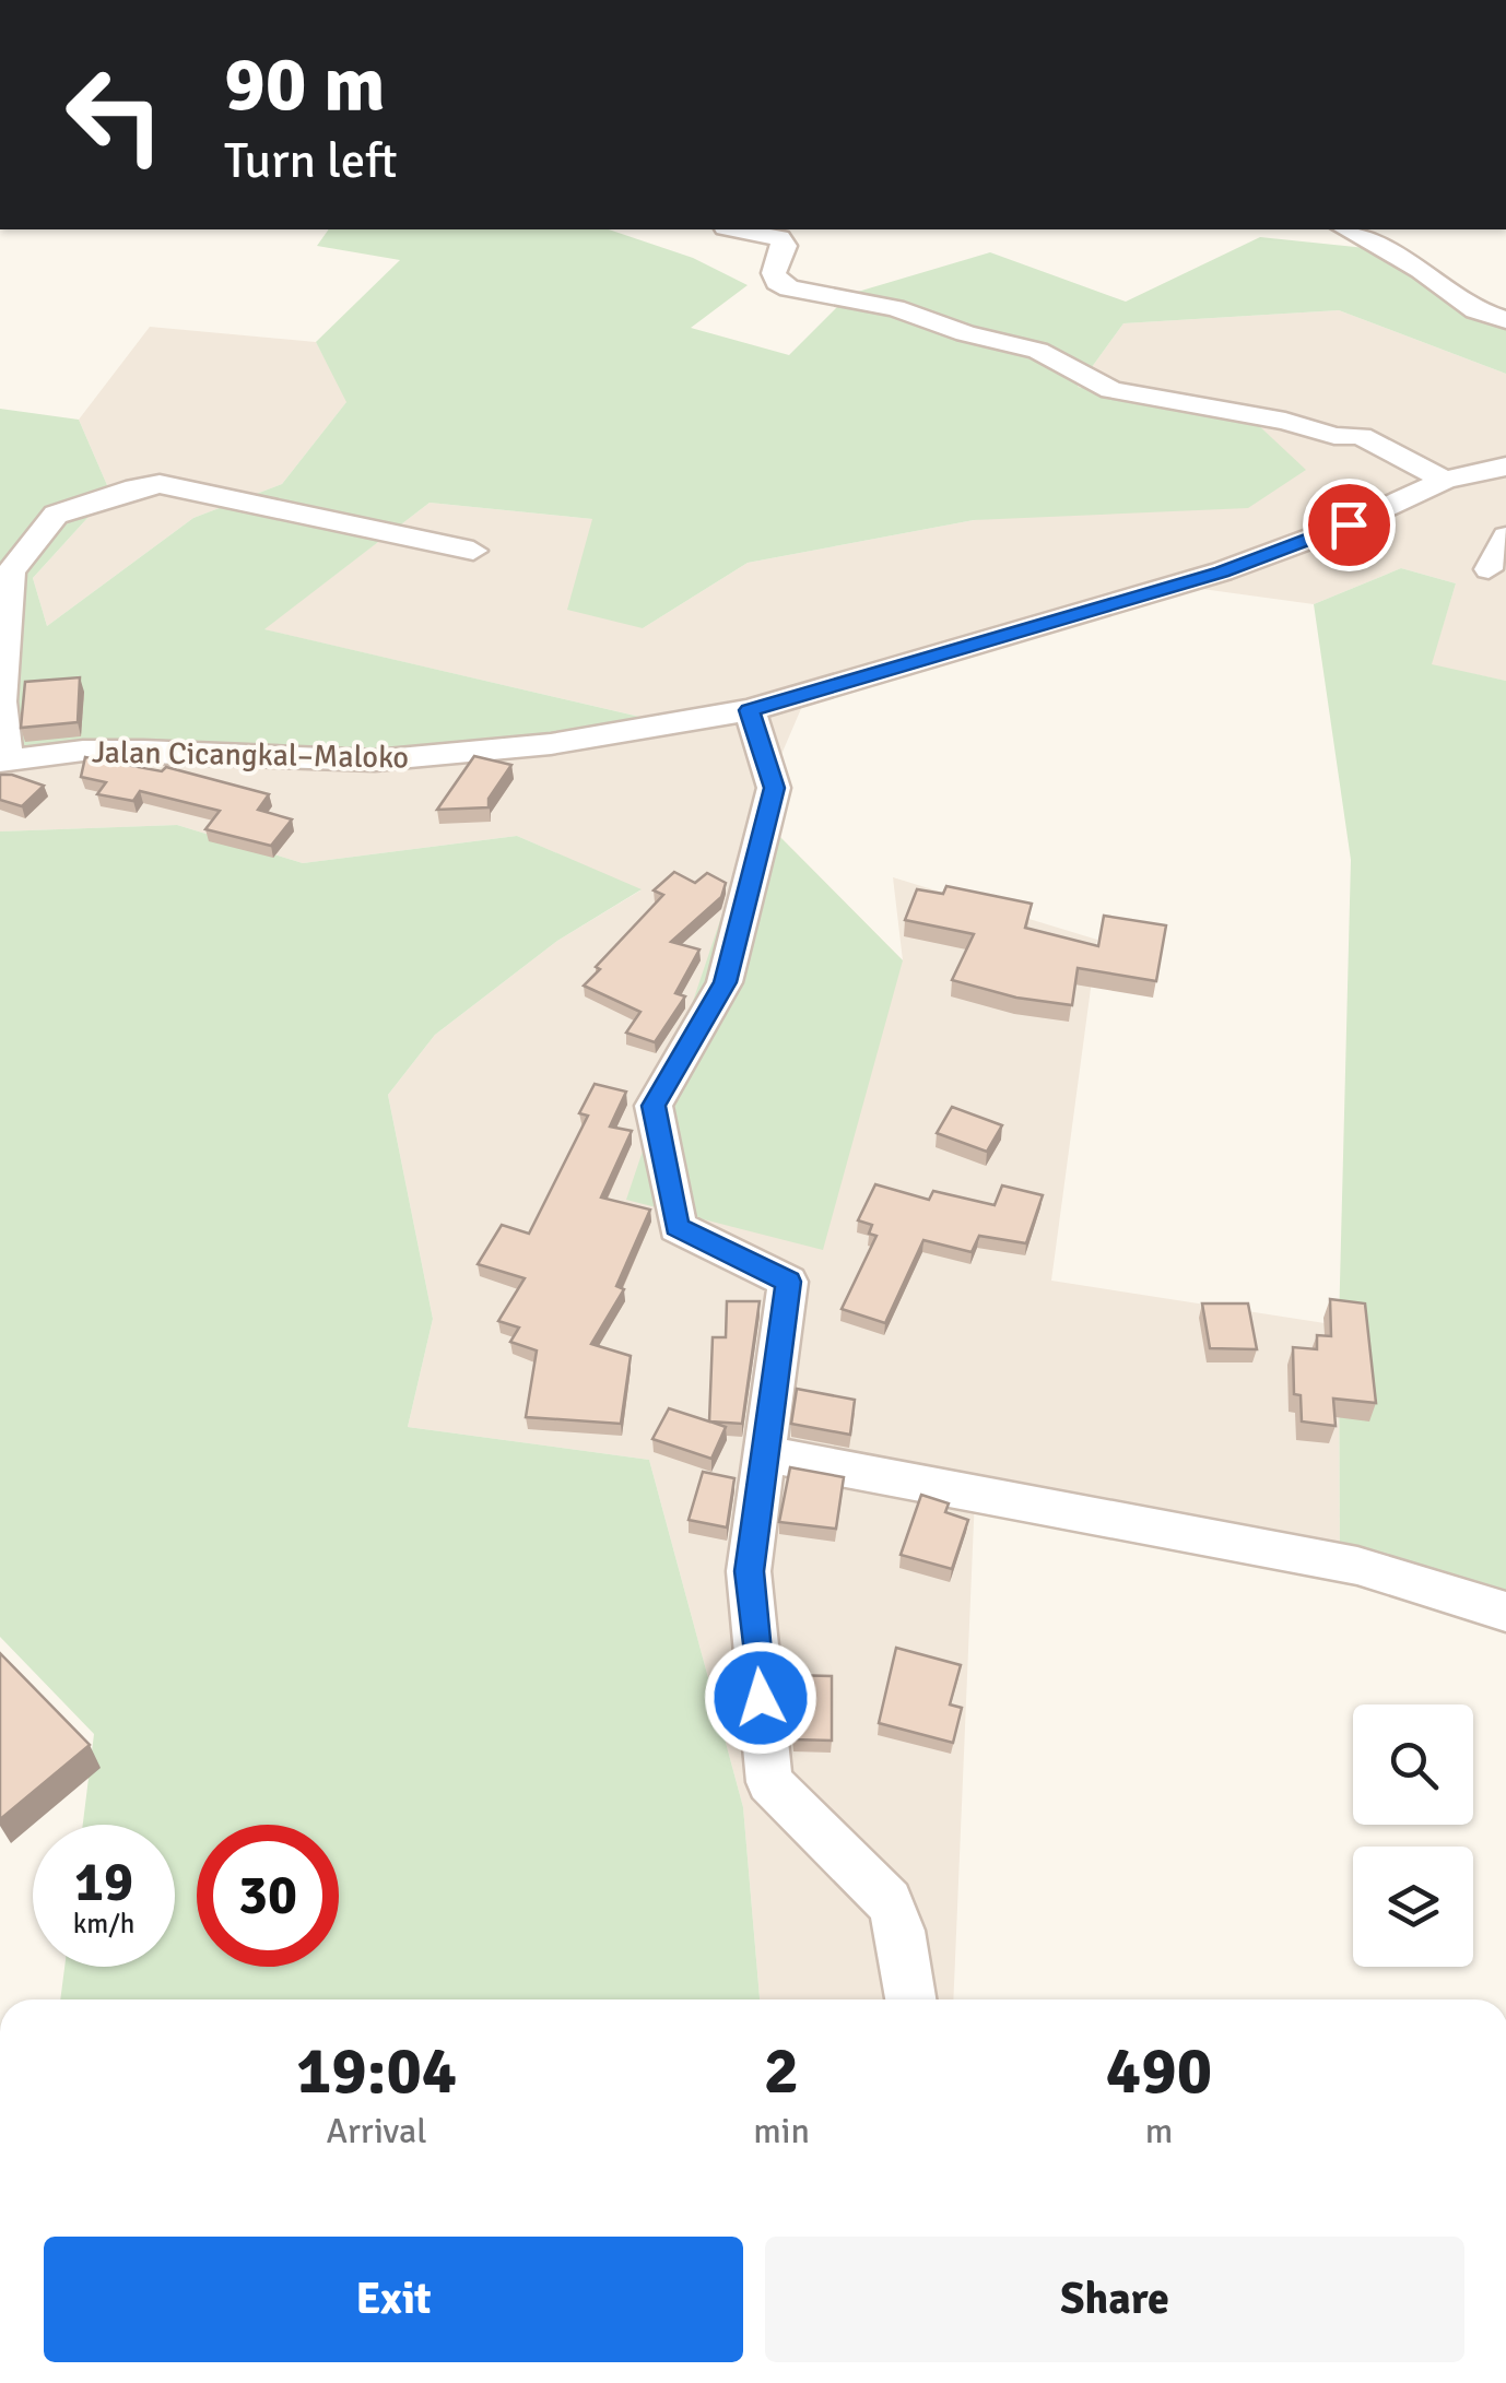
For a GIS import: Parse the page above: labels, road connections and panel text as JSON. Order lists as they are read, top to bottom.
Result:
{
  "streets": {
    "street": ["Jalan Cicangkal–Maloko"]
  },
  "page": {
    "turn": ["90 m", "Turn left"],
    "speed": "19 km/h",
    "limit": "30",
    "eta": [
      "19:04",
      "Arrival",
      "2",
      "min",
      "490",
      "m"
    ],
    "buttons": ["Exit", "Share"]
  }
}
